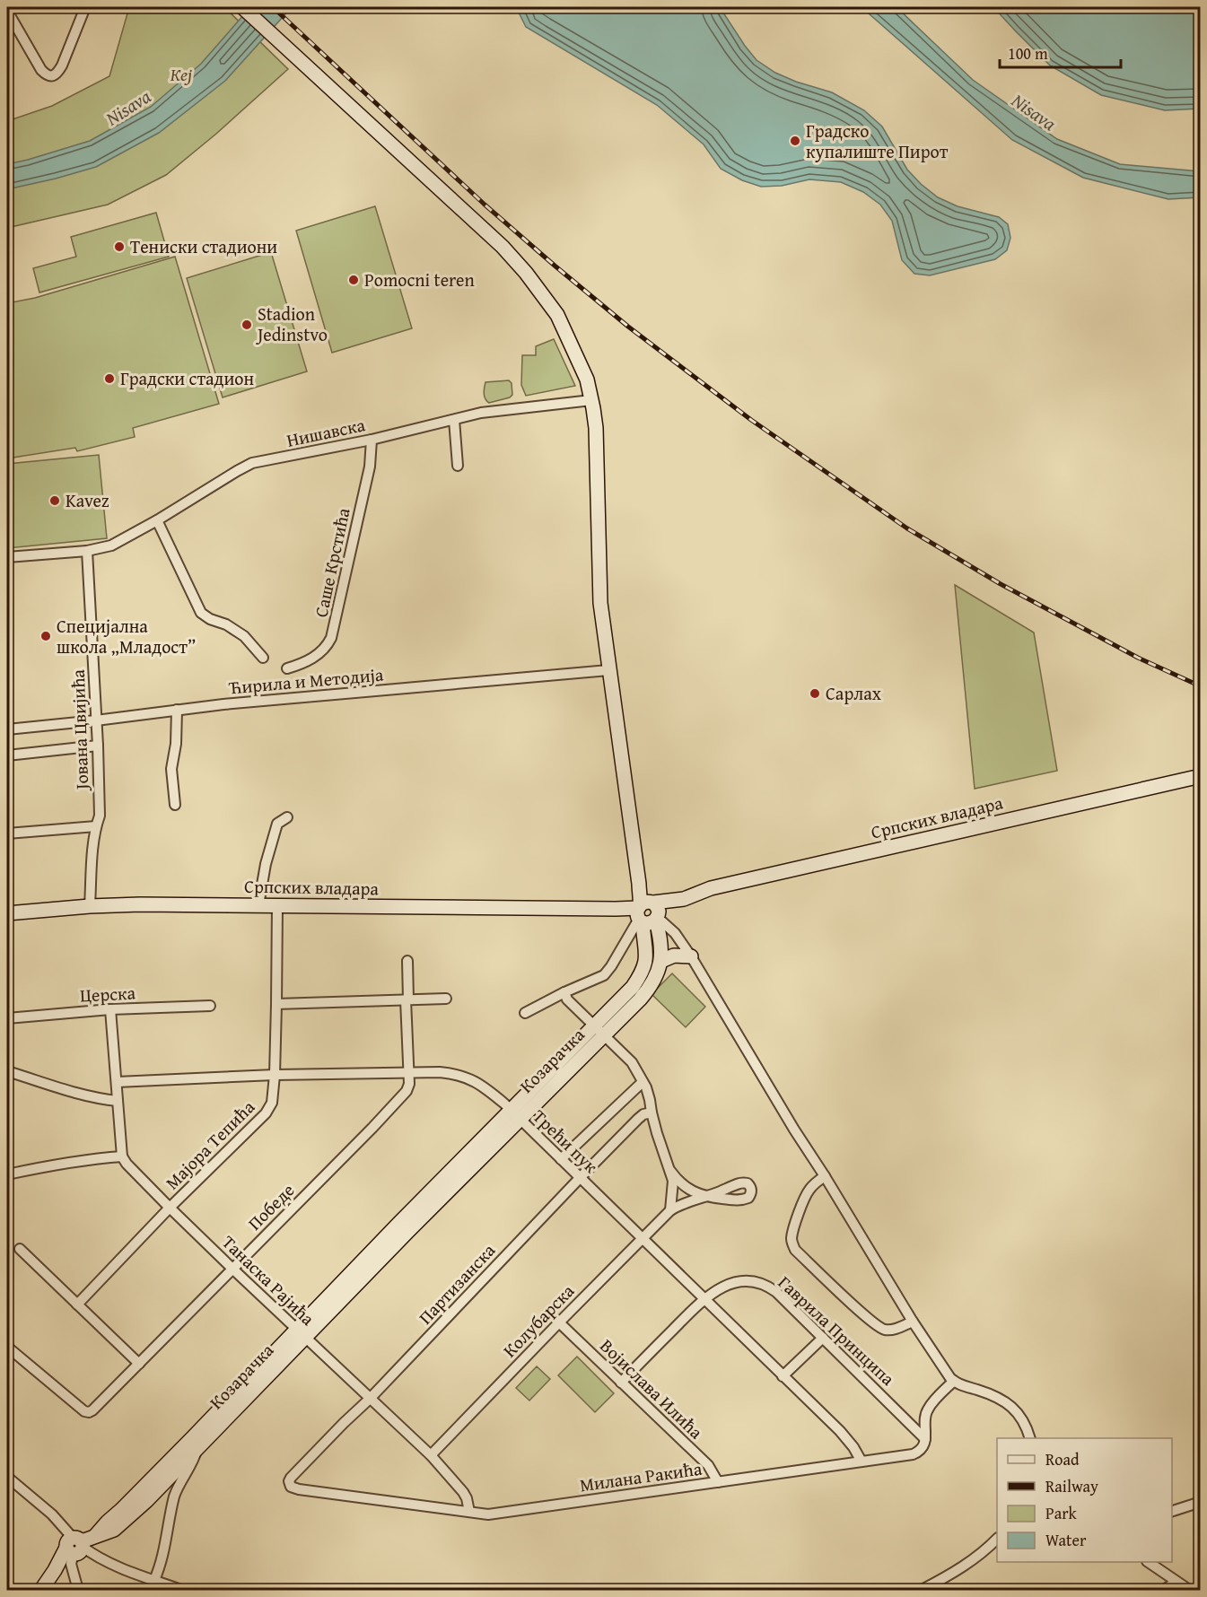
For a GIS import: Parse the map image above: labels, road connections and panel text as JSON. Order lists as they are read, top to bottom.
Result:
{
  "streets": {
    "street": [
      "Нишавска",
      "Саше Крстића",
      "Ћирила и Методија",
      "Јована Цвијића",
      "Српских владара",
      "Церска",
      "Козарачка",
      "Трећи пук",
      "Мајора Тепића",
      "Победе",
      "Танаска Рајића",
      "Партизанска",
      "Колубарска",
      "Гаврила Принципа",
      "Војислава Илића",
      "Милана Ракића"
    ]
  },
  "crossings": [
    ["Нишавска", "Саше Крстића"],
    ["Нишавска", "Јована Цвијића"],
    ["Ћирила и Методија", "Јована Цвијића"],
    ["Јована Цвијића", "Српских владара"],
    ["Српских владара", "Козарачка"],
    ["Српских владара", "Мајора Тепића"],
    ["Козарачка", "Трећи пук"],
    ["Козарачка", "Танаска Рајића"],
    ["Козарачка", "Колубарска"],
    ["Трећи пук", "Мајора Тепића"],
    ["Трећи пук", "Победе"],
    ["Трећи пук", "Партизанска"],
    ["Трећи пук", "Колубарска"],
    ["Трећи пук", "Гаврила Принципа"],
    ["Трећи пук", "Милана Ракића"],
    ["Мајора Тепића", "Танаска Рајића"],
    ["Победе", "Танаска Рајића"],
    ["Танаска Рајића", "Партизанска"],
    ["Танаска Рајића", "Колубарска"],
    ["Танаска Рајића", "Милана Ракића"],
    ["Партизанска", "Колубарска"],
    ["Партизанска", "Милана Ракића"],
    ["Колубарска", "Војислава Илића"],
    ["Гаврила Принципа", "Војислава Илића"],
    ["Гаврила Принципа", "Милана Ракића"],
    ["Војислава Илића", "Милана Ракића"]
  ],
  "water": ["Nisava"],
  "parks": ["Кеј"],
  "places": [
    "Градско купалиште Пирот",
    "Тениски стадиони",
    "Pomocni teren",
    "Stadion Jedinstvo",
    "Градски стадион",
    "Kavez",
    "Специјална школа „Младост”",
    "Сарлах"
  ],
  "legend": [
    "Road",
    "Railway",
    "Park",
    "Water"
  ],
  "scale_bar": "100 m"
}
